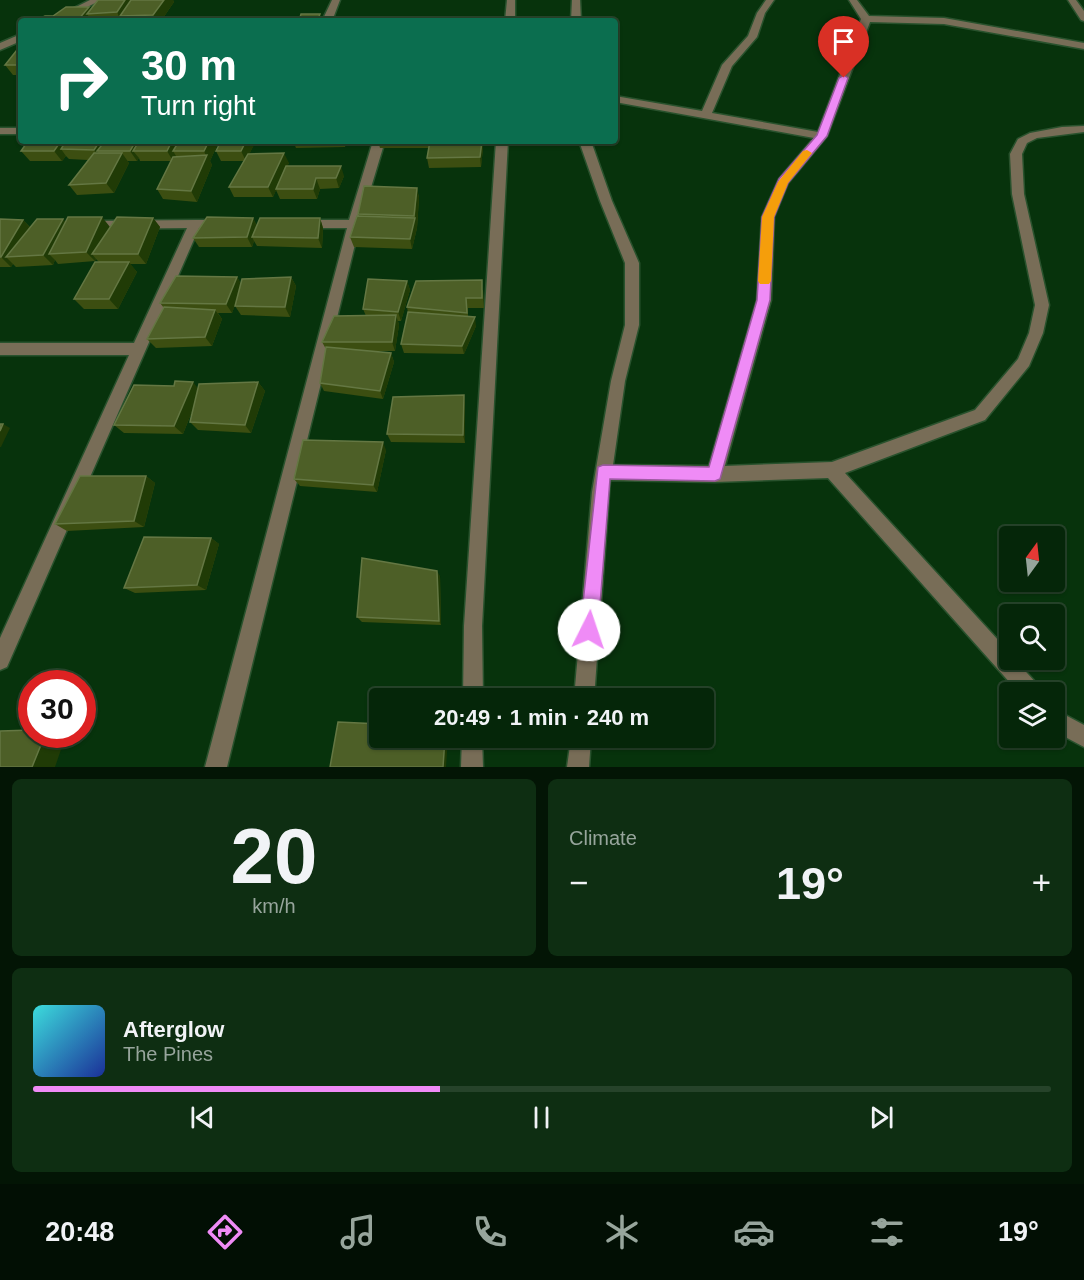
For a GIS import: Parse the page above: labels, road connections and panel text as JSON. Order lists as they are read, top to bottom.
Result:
{
  "north": "top",
  "page": {
    "turn": ["30 m", "Turn right"],
    "limit": "30",
    "trip": "20:49 · 1 min · 240 m",
    "tile": [
      ["20", "km/h"],
      "Climate"
    ],
    "heat": ["−", "19°", "+"],
    "song": ["Afterglow", "The Pines"],
    "tabs": ["20:48", "19°"]
  }
}
